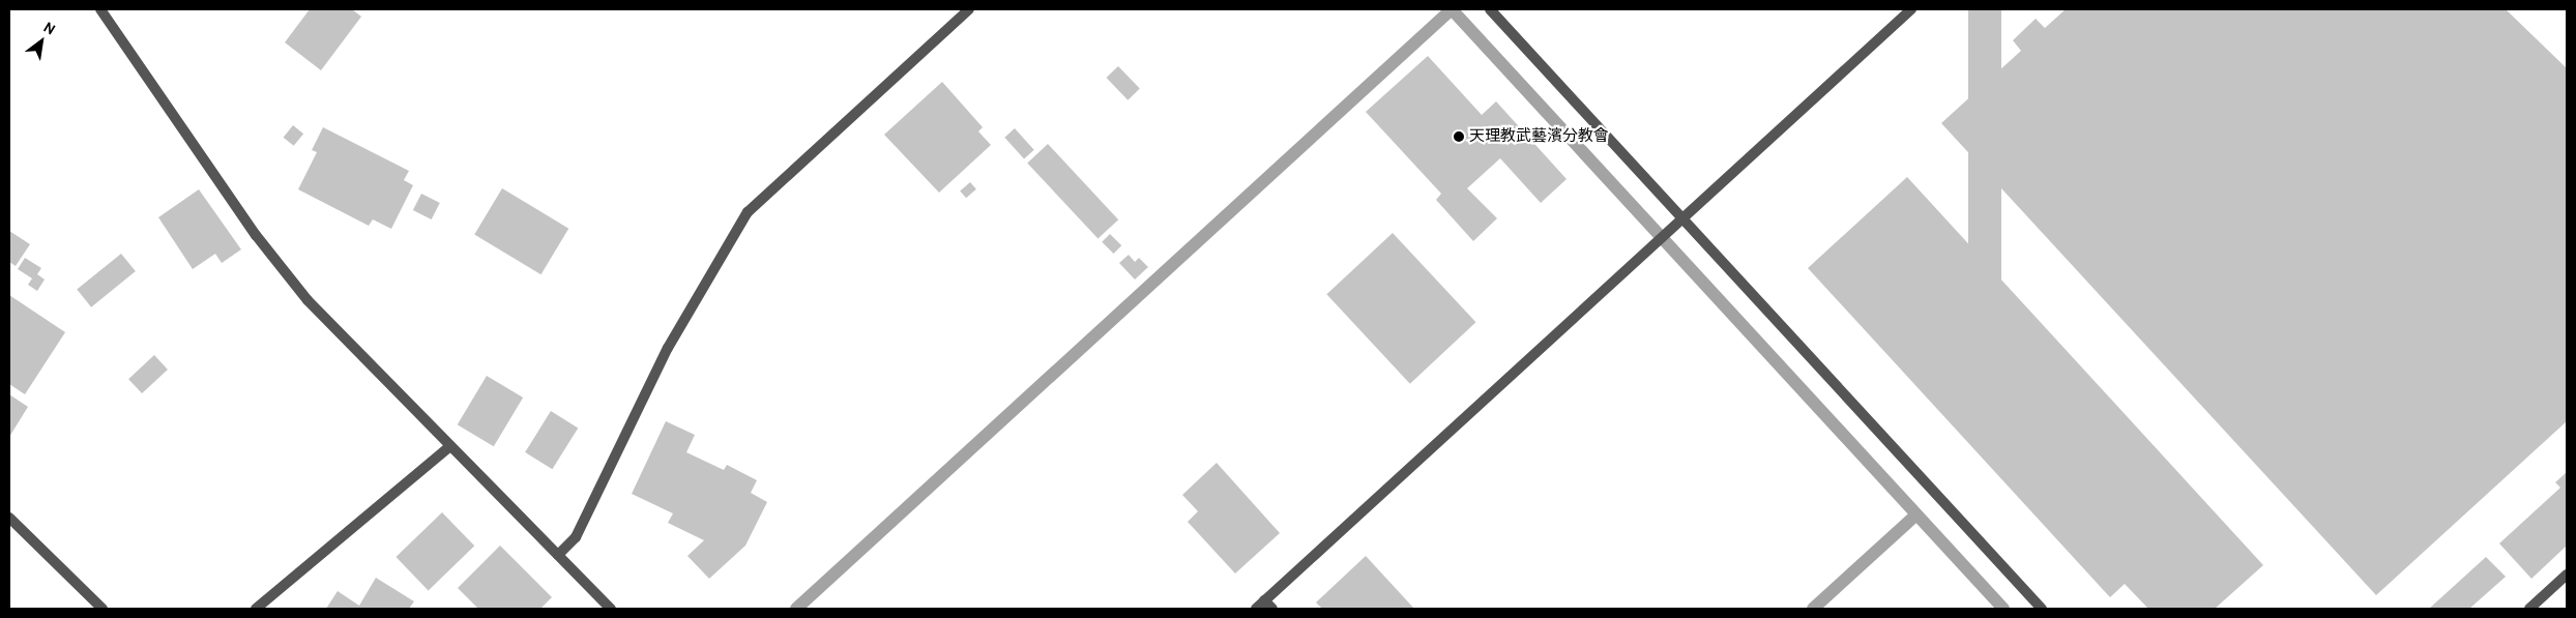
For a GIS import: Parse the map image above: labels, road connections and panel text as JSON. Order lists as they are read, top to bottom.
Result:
{
  "places": ["天理教武藝濱分教會"],
  "north": "top right"
}
